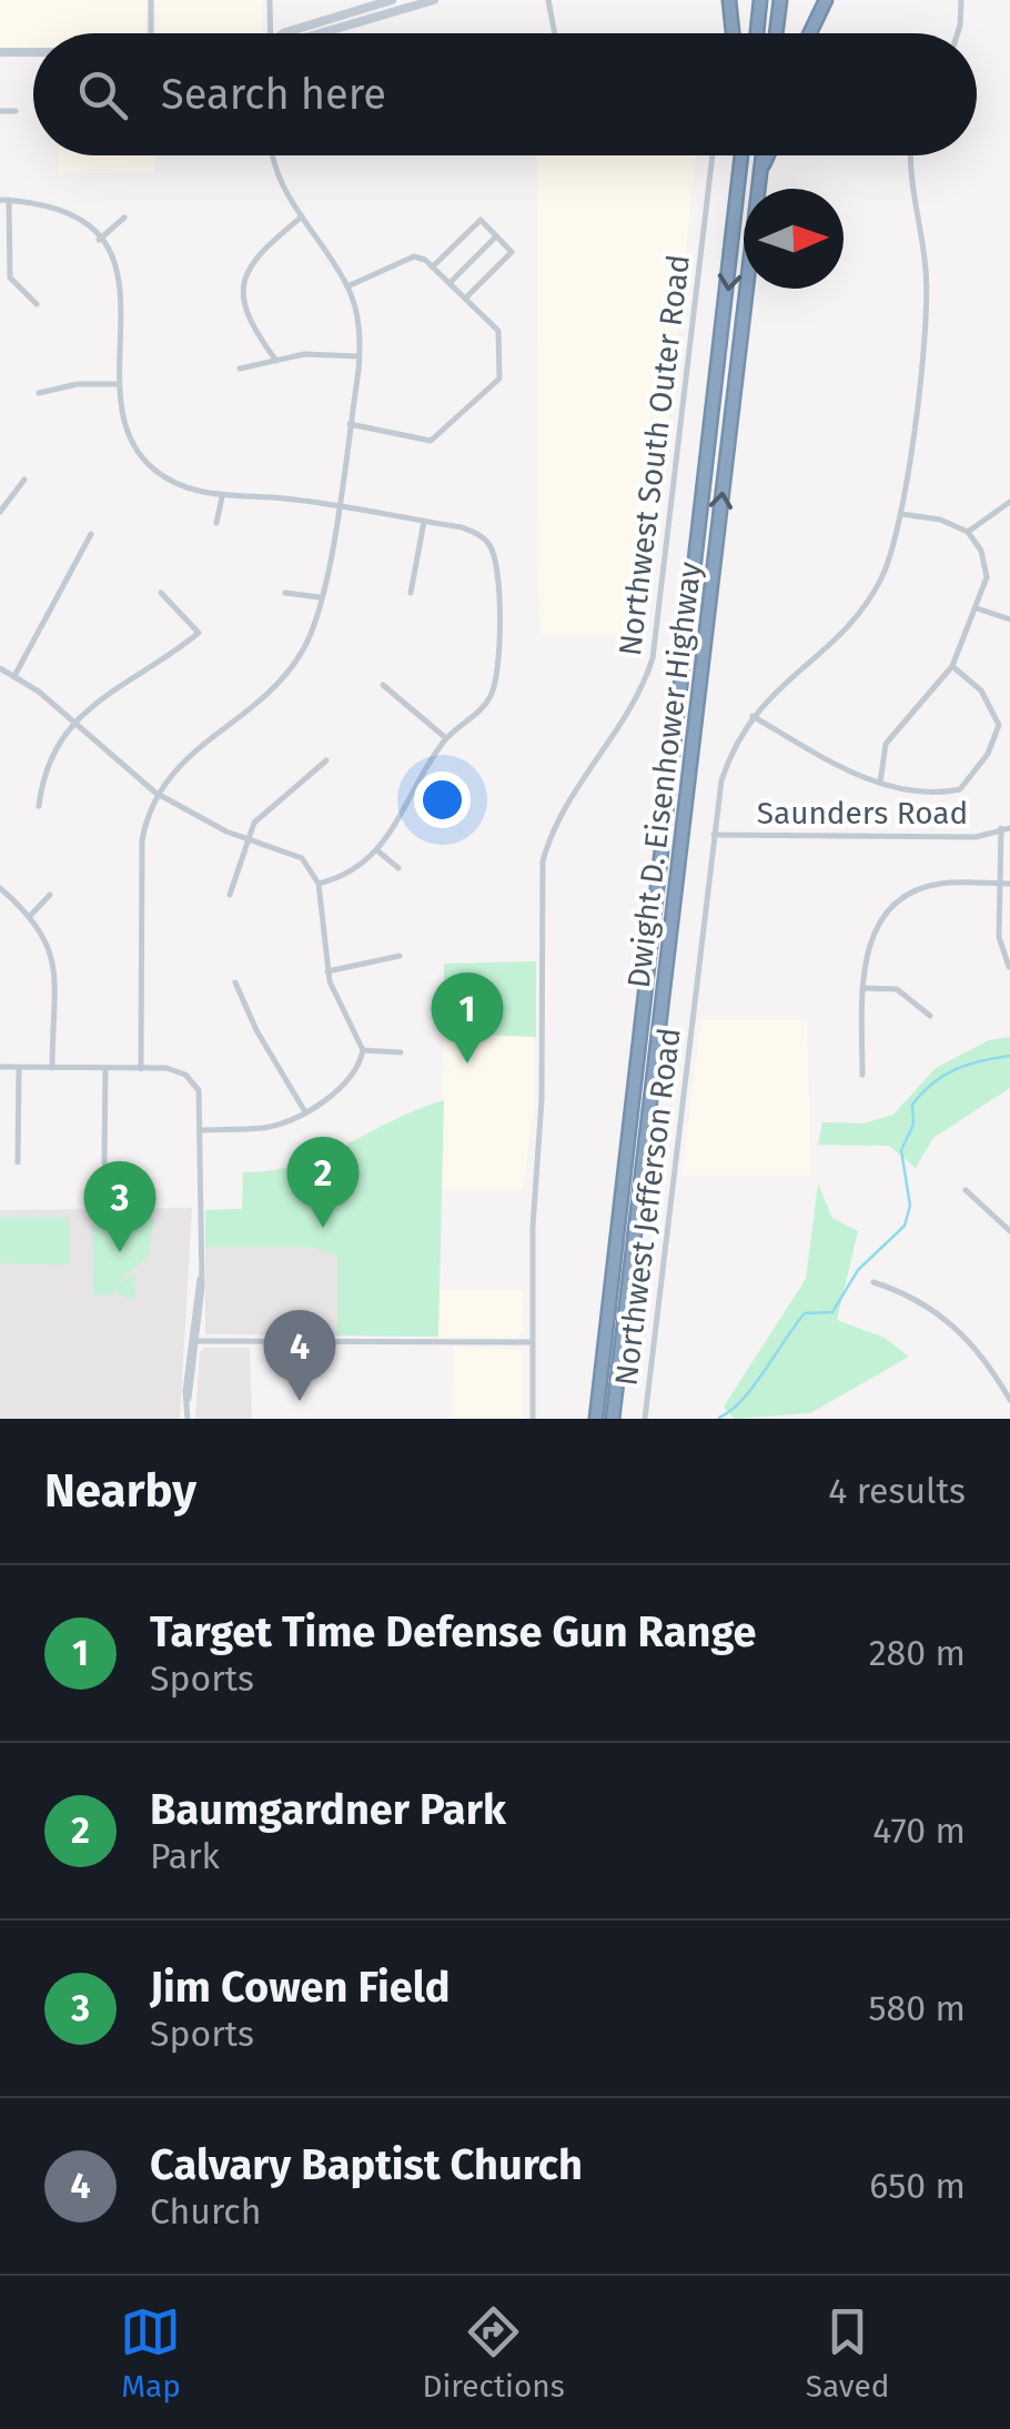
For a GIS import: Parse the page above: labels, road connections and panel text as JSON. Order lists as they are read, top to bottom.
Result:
{
  "streets": {
    "highway": ["Dwight D. Eisenhower Highway"],
    "street": ["Northwest South Outer Road", "Saunders Road", "Northwest Jefferson Road"]
  },
  "crossings": [
    ["Saunders Road", "Northwest Jefferson Road"]
  ],
  "north": "right",
  "page": {
    "search": "Search here",
    "pins": [
      "1",
      "2",
      "3",
      "4"
    ],
    "heading": ["Nearby", "4 results"],
    "list": [
      {
        "mark": "1",
        "name": "Target Time Defense Gun Range",
        "note": "Sports",
        "value": "280 m"
      },
      {
        "mark": "2",
        "name": "Baumgardner Park",
        "note": "Park",
        "value": "470 m"
      },
      {
        "mark": "3",
        "name": "Jim Cowen Field",
        "note": "Sports",
        "value": "580 m"
      },
      {
        "mark": "4",
        "name": "Calvary Baptist Church",
        "note": "Church",
        "value": "650 m"
      }
    ],
    "nav": ["Map", "Directions", "Saved"]
  }
}
